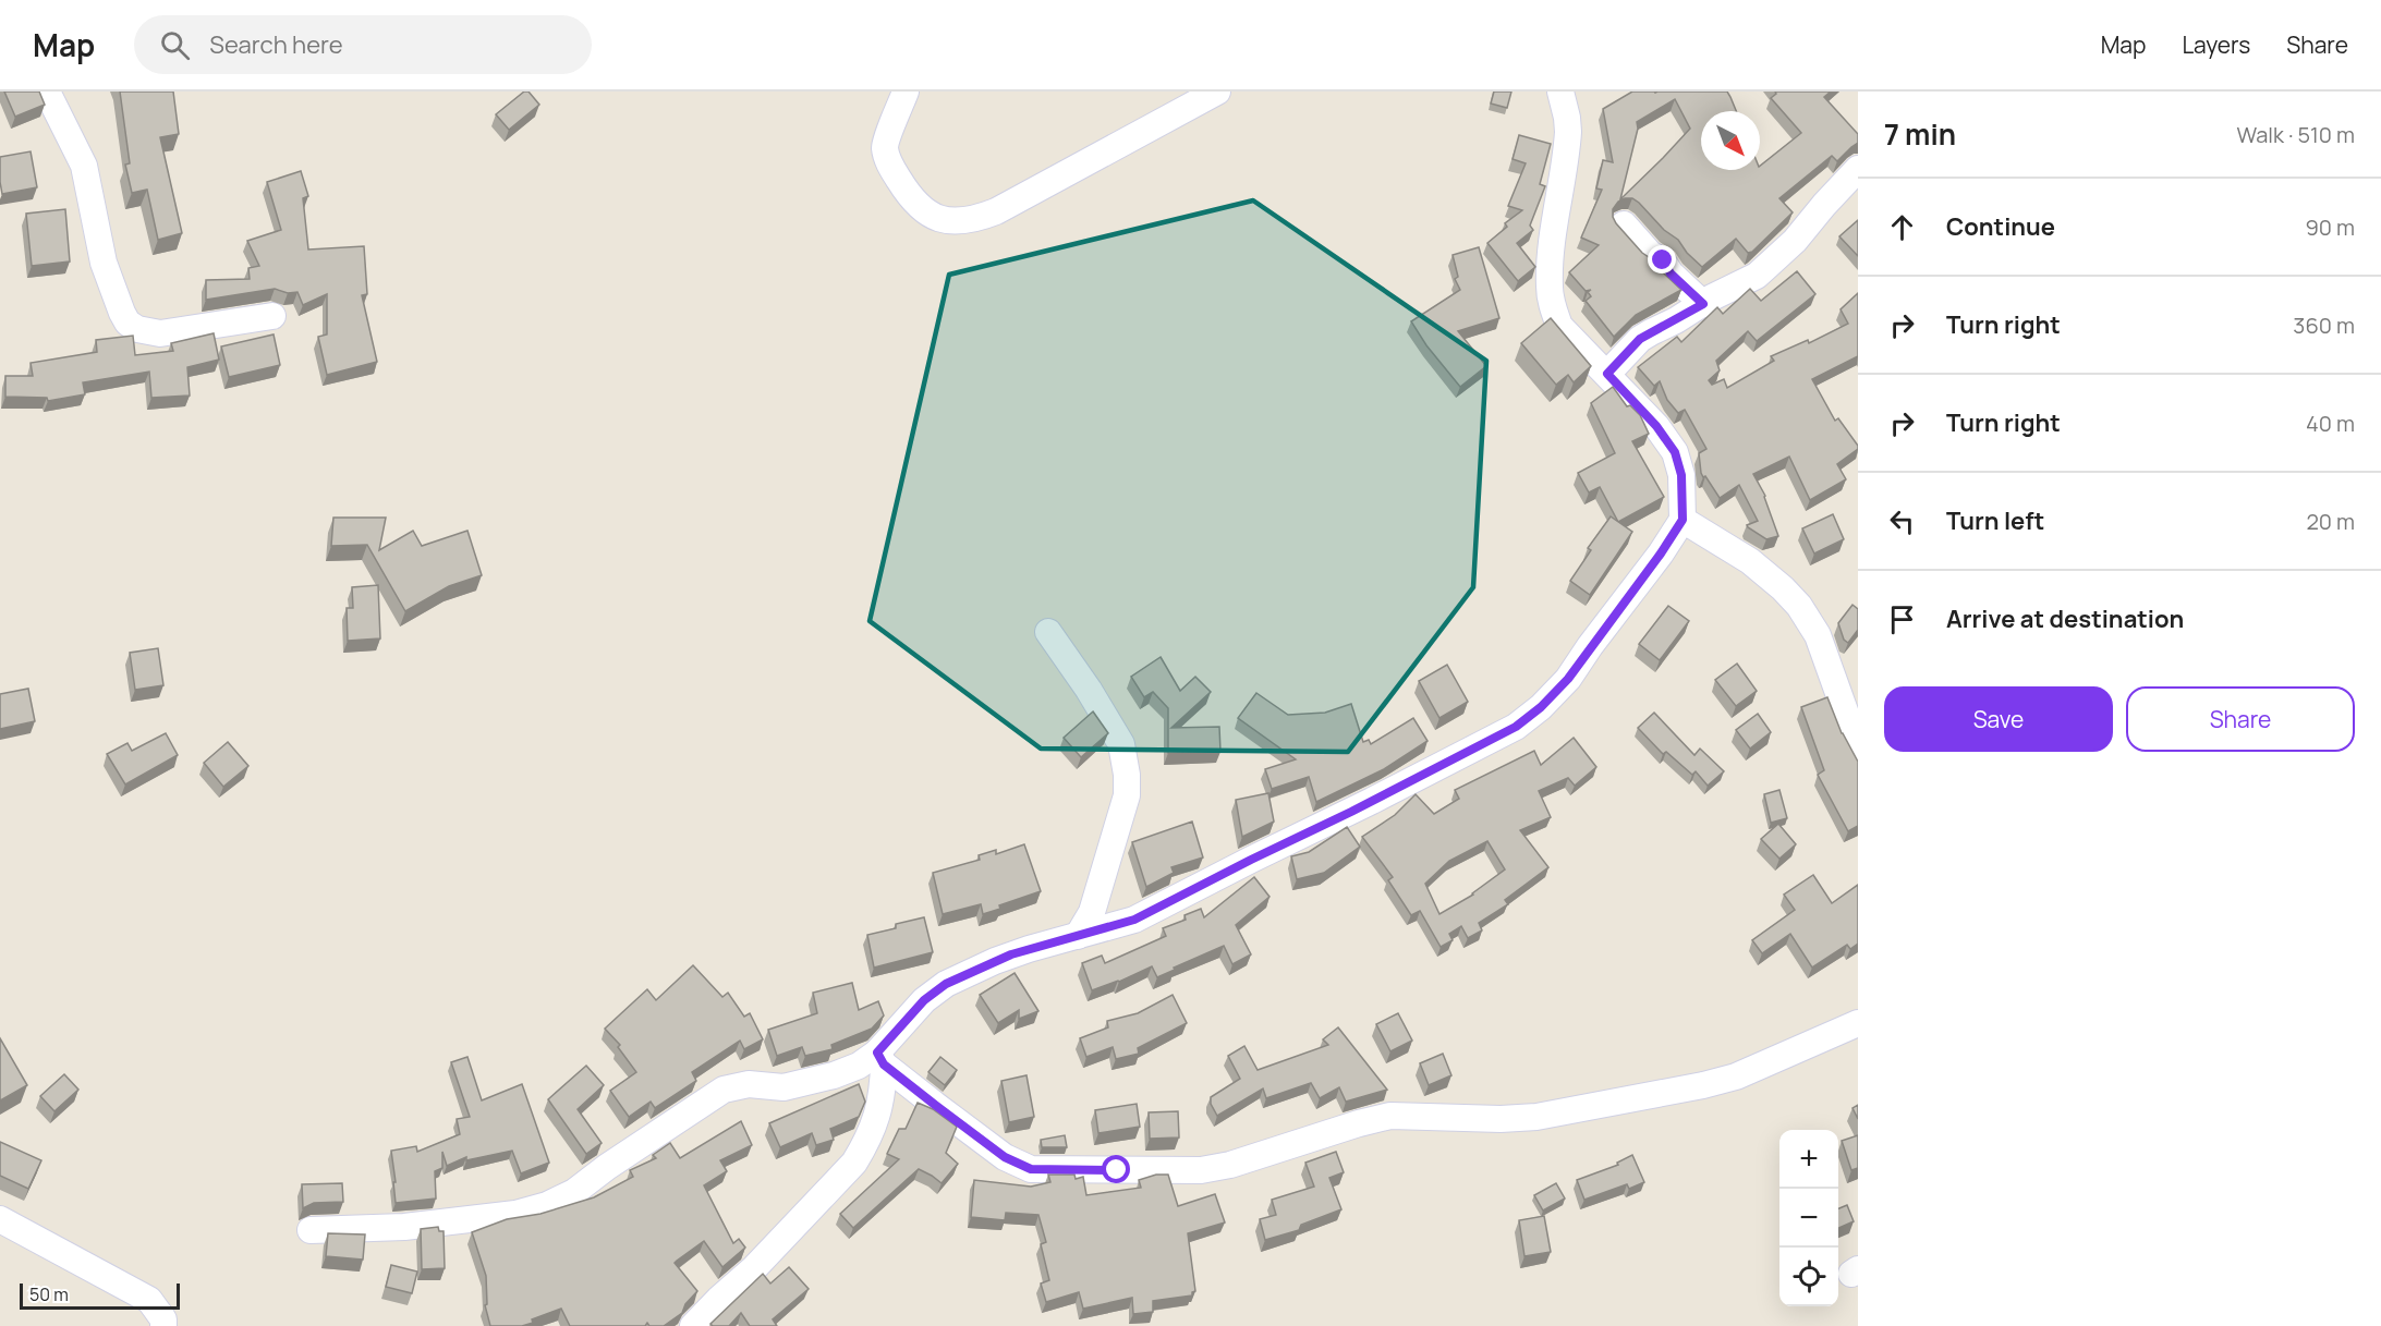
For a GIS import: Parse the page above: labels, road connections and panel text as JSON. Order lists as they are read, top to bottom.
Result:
{
  "scale_bar": "50 m",
  "north": "bottom right",
  "page": {
    "header": "Map",
    "search": "Search here",
    "nav": ["Map", "Layers", "Share"],
    "heading": ["7 min", "Walk · 510 m"],
    "list": [
      ["Continue", "90 m"],
      ["Turn right", "360 m"],
      ["Turn right", "40 m"],
      ["Turn left", "20 m"],
      "Arrive at destination"
    ],
    "buttons": ["Save", "Share"],
    "map_buttons": ["+", "−"],
    "scale": "50 m"
  }
}
